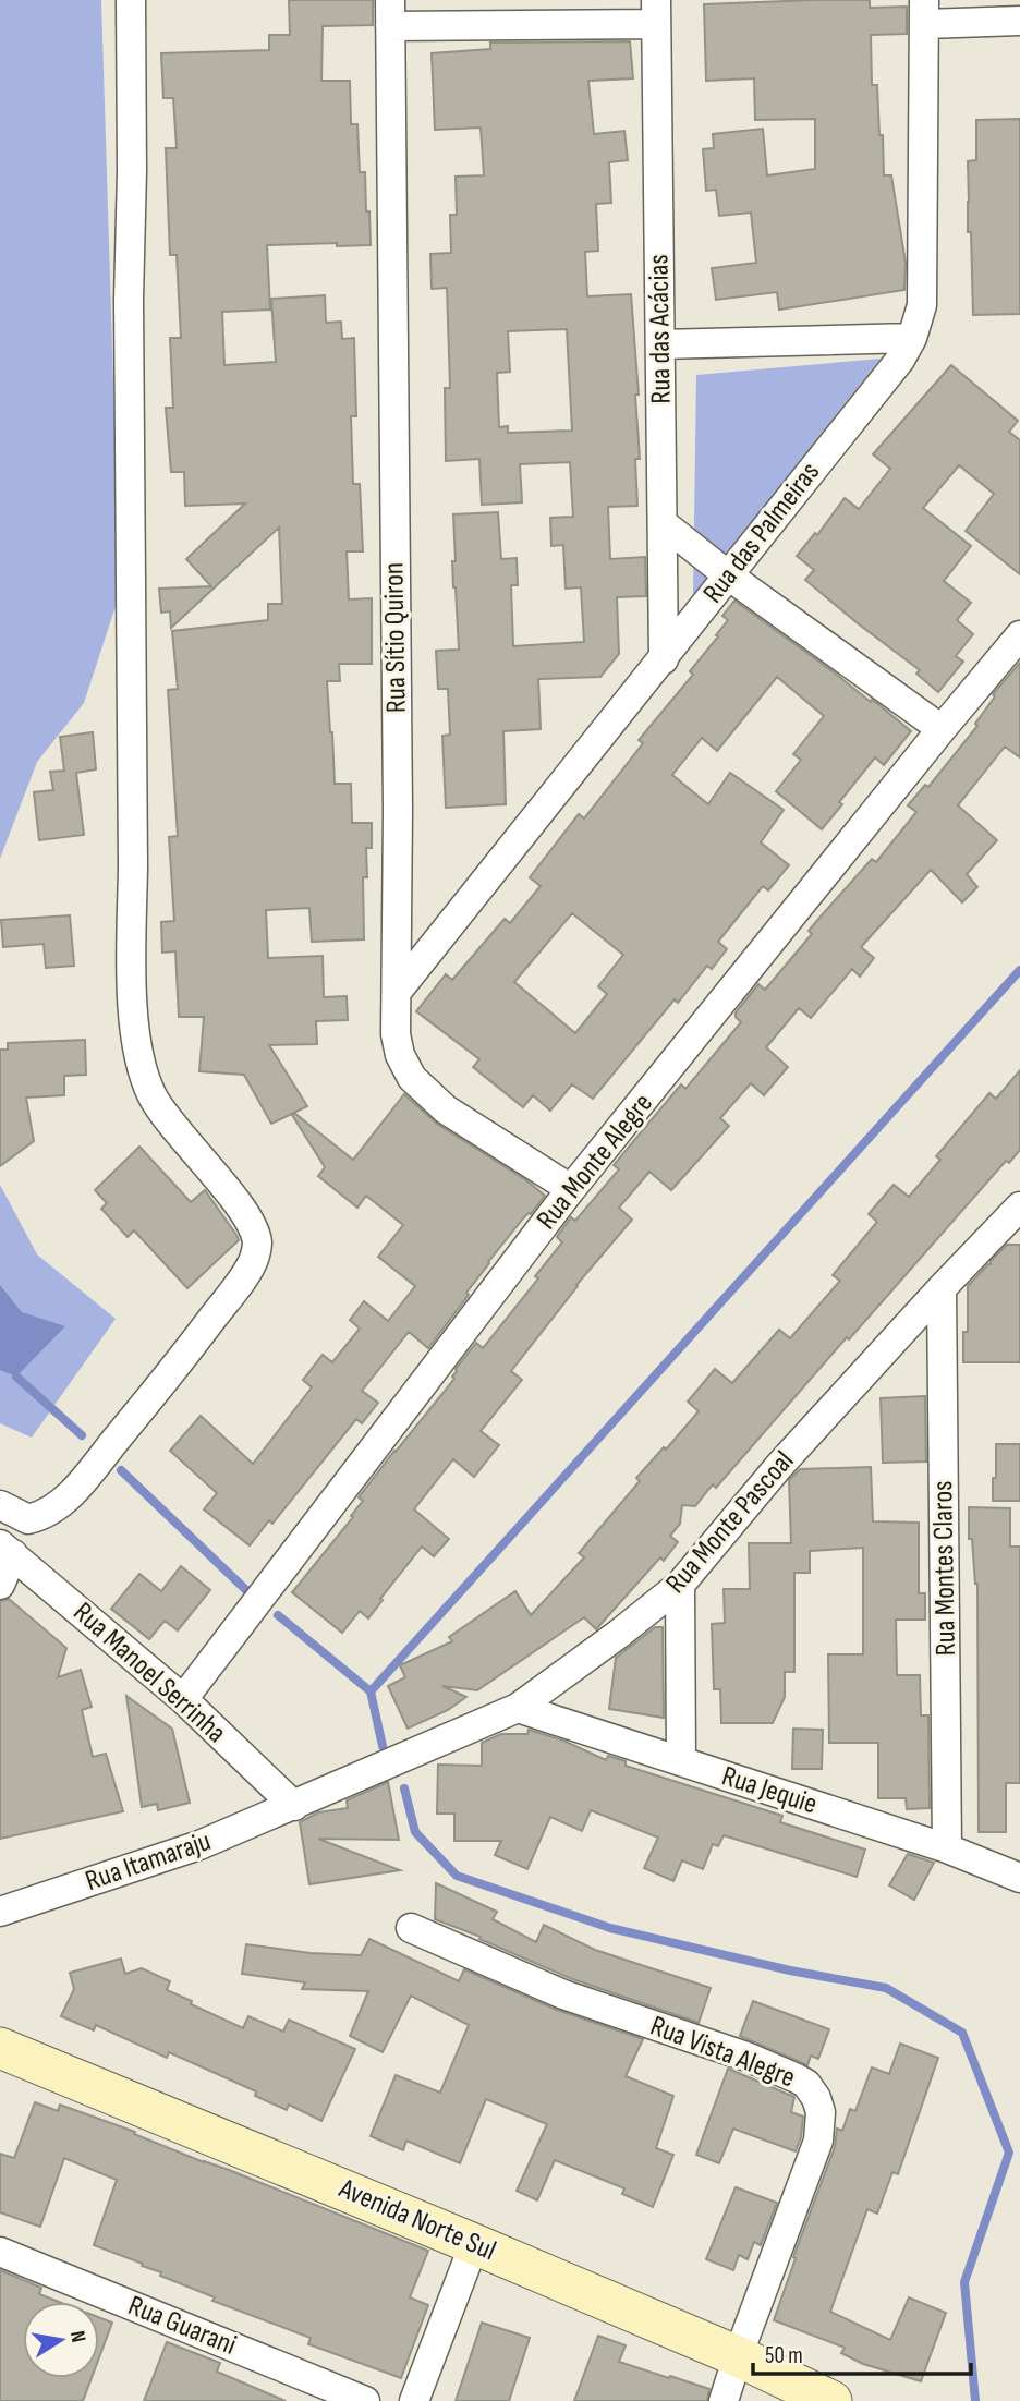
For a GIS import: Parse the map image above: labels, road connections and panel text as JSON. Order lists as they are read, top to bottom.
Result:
{
  "streets": {
    "street": [
      "Rua das Acácias",
      "Rua das Palmeiras",
      "Rua Sítio Quiron",
      "Rua Monte Alegre",
      "Rua Monte Pascoal",
      "Rua Montes Claros",
      "Rua Manoel Serrinha",
      "Rua Jequie",
      "Rua Itamaraju",
      "Rua Vista Alegre",
      "Avenida Norte Sul",
      "Rua Guarani"
    ]
  },
  "crossings": [
    ["Rua das Acácias", "Rua das Palmeiras"],
    ["Rua das Palmeiras", "Rua Sítio Quiron"],
    ["Rua Sítio Quiron", "Rua Monte Alegre"],
    ["Rua Monte Alegre", "Rua Manoel Serrinha"],
    ["Rua Monte Pascoal", "Rua Montes Claros"],
    ["Rua Monte Pascoal", "Rua Manoel Serrinha"],
    ["Rua Monte Pascoal", "Rua Jequie"],
    ["Rua Monte Pascoal", "Rua Itamaraju"],
    ["Rua Montes Claros", "Rua Jequie"],
    ["Rua Manoel Serrinha", "Rua Itamaraju"],
    ["Rua Vista Alegre", "Avenida Norte Sul"]
  ],
  "scale_bar": "50 m",
  "north": "right"
}
